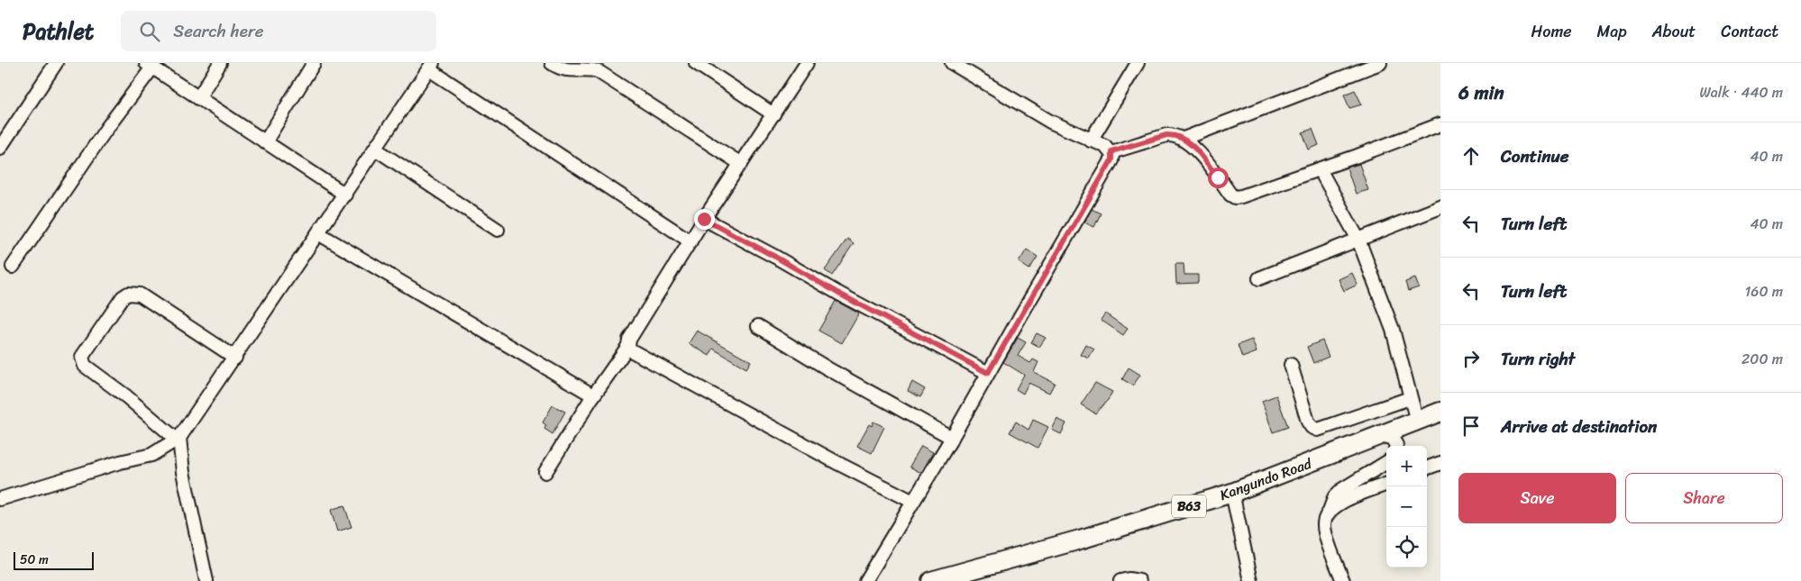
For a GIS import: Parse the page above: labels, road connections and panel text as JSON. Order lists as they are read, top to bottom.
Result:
{
  "streets": {
    "highway": ["Kangundo Road", "B63"]
  },
  "scale_bar": "50 m",
  "page": {
    "header": "Pathlet",
    "search": "Search here",
    "nav": [
      "Home",
      "Map",
      "About",
      "Contact"
    ],
    "heading": ["6 min", "Walk · 440 m"],
    "list": [
      ["Continue", "40 m"],
      ["Turn left", "40 m"],
      ["Turn left", "160 m"],
      ["Turn right", "200 m"],
      "Arrive at destination"
    ],
    "map_buttons": ["+", "−"],
    "buttons": ["Save", "Share"],
    "scale": "50 m"
  }
}
